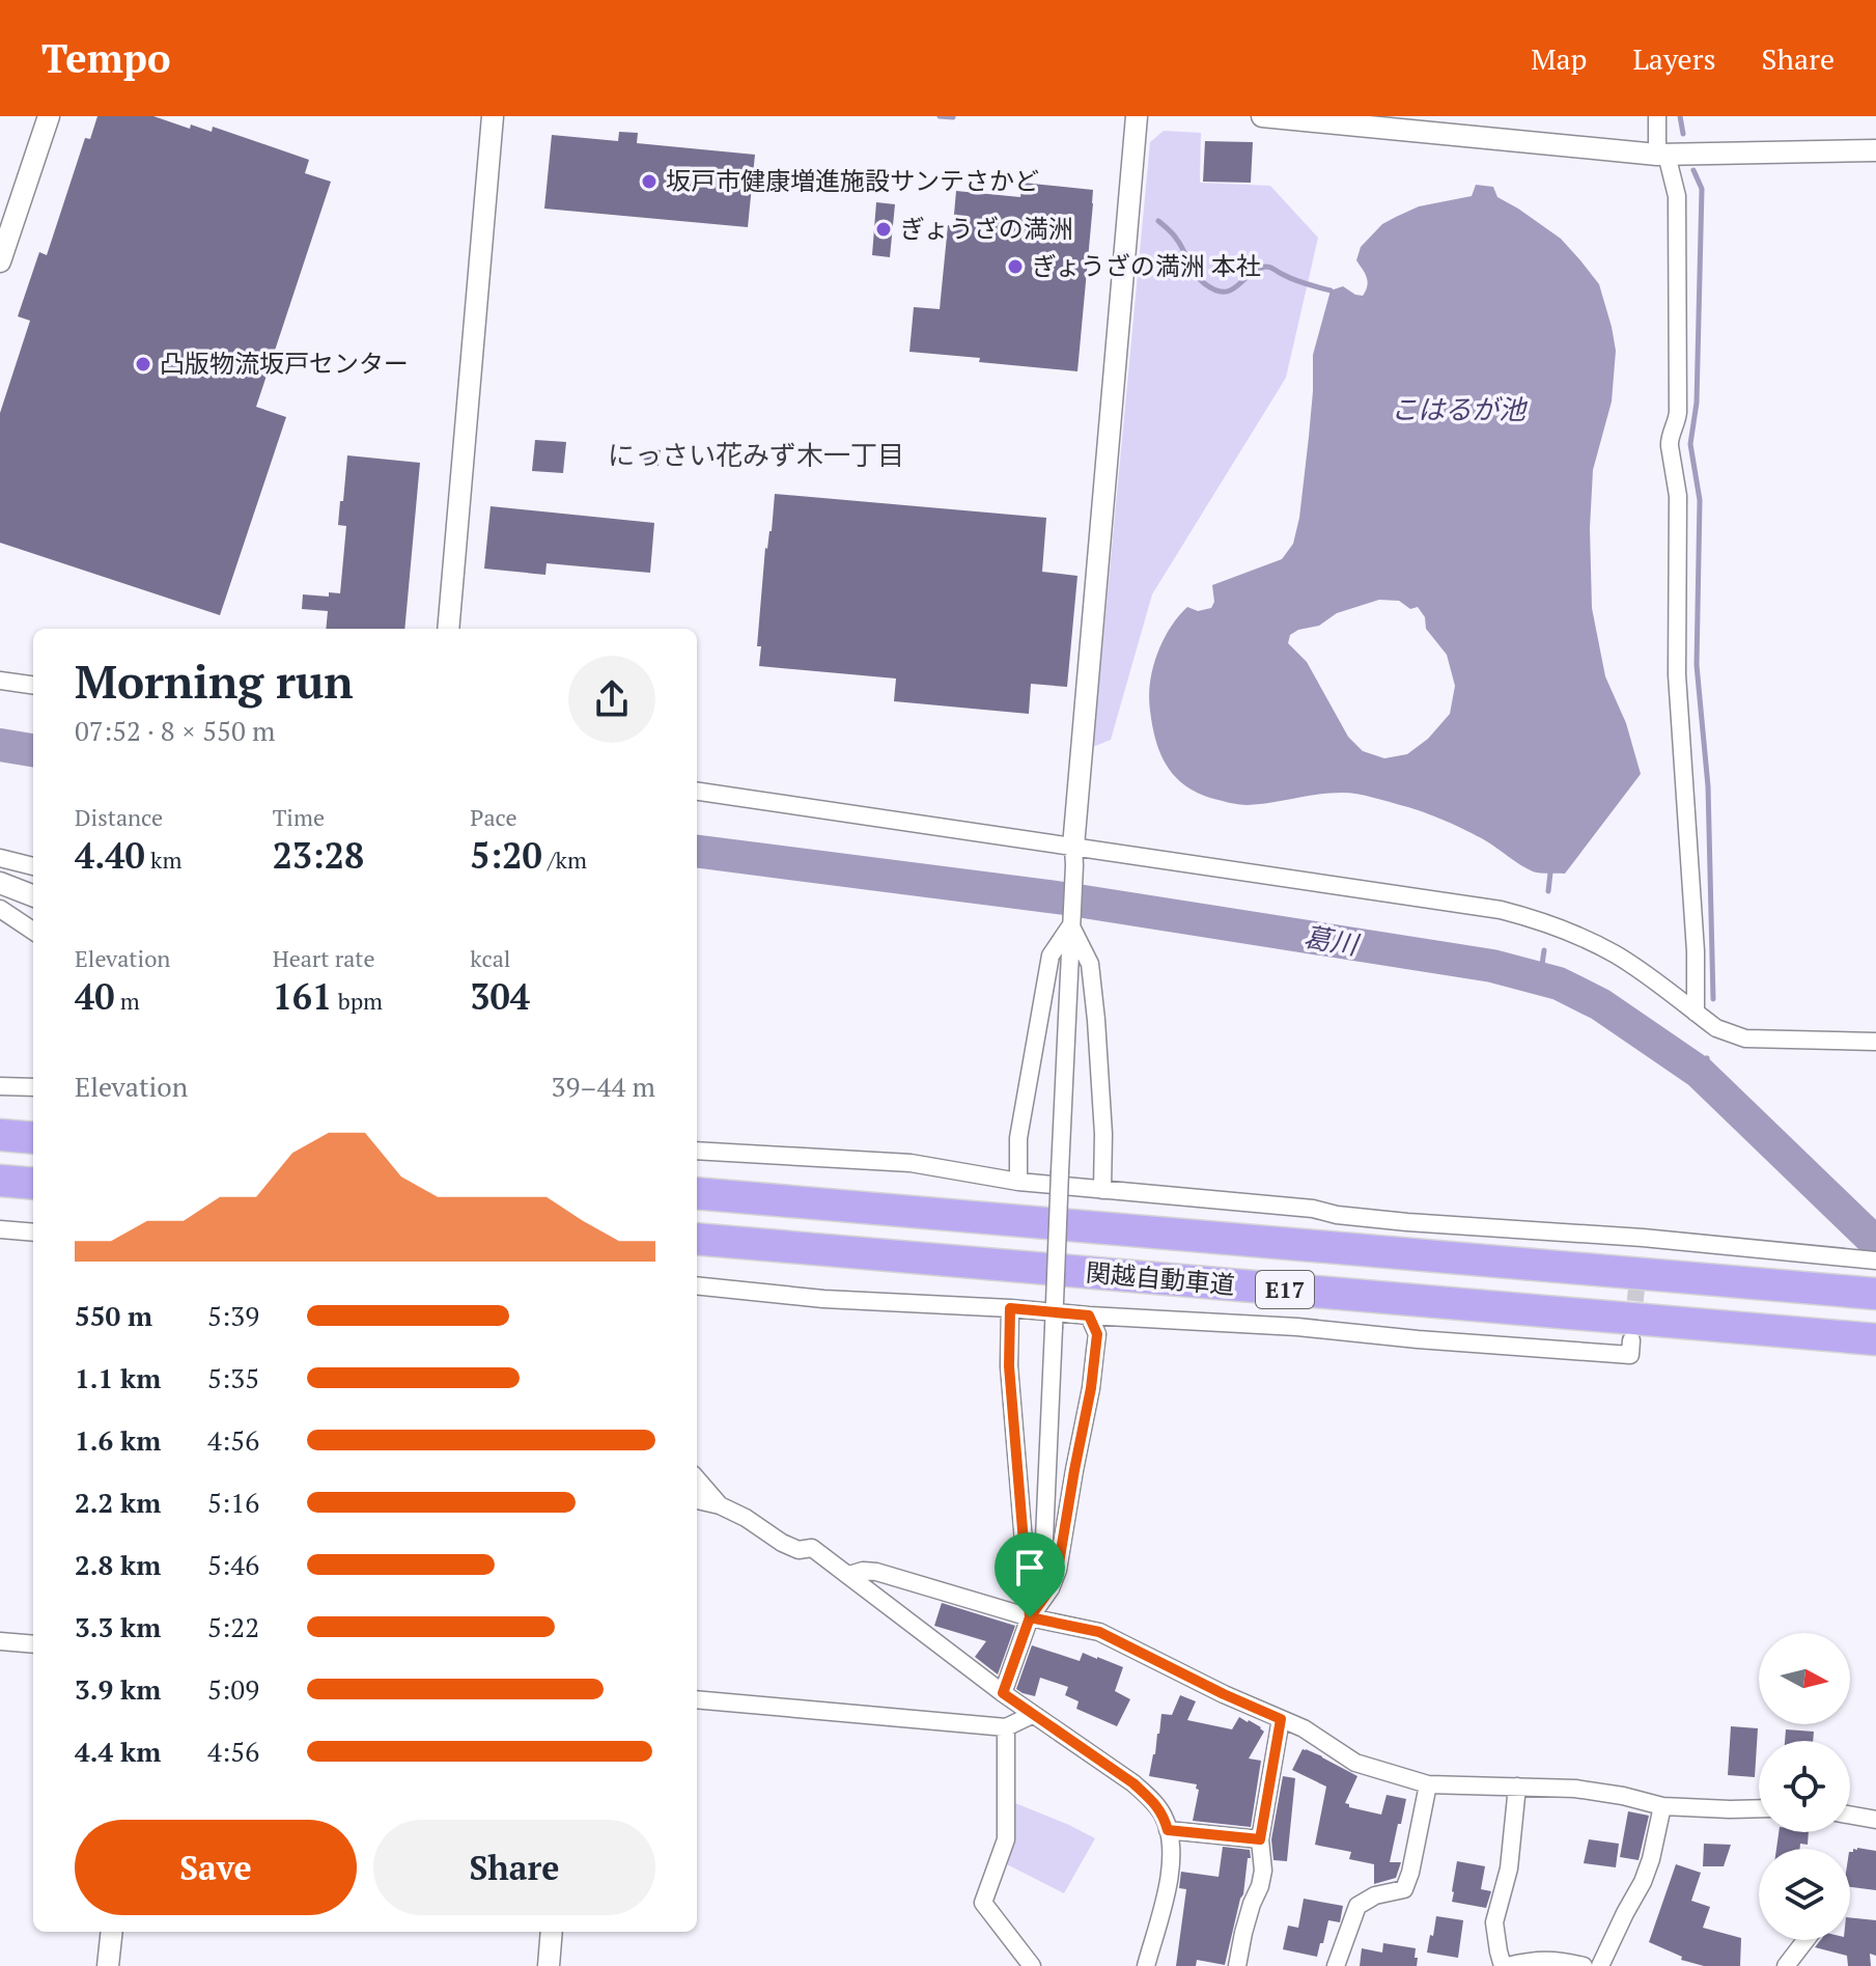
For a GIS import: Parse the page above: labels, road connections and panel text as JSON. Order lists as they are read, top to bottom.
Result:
{
  "streets": {
    "highway": ["関越自動車道", "E17"]
  },
  "districts": ["にっさい花みず木一丁目"],
  "water": ["こはるが池", "葛川"],
  "places": [
    "坂戸市健康増進施設サンテさかど",
    "ぎょうざの満洲",
    "ぎょうざの満洲 本社",
    "凸版物流坂戸センター"
  ],
  "north": "right",
  "page": {
    "header": "Tempo",
    "nav": ["Map", "Layers", "Share"],
    "heading": ["Morning run", "07:52 · 8 × 550 m"],
    "stats": [
      ["Distance", "4.40 km"],
      ["Time", "23:28"],
      ["Pace", "5:20 /km"],
      ["Elevation", "40 m"],
      ["Heart rate", "161 bpm"],
      ["kcal", "304"]
    ],
    "chart": ["Elevation", "39–44 m"],
    "list": [
      {
        "name": "550 m",
        "note": "5:39"
      },
      {
        "name": "1.1 km",
        "note": "5:35"
      },
      {
        "name": "1.6 km",
        "note": "4:56"
      },
      {
        "name": "2.2 km",
        "note": "5:16"
      },
      {
        "name": "2.8 km",
        "note": "5:46"
      },
      {
        "name": "3.3 km",
        "note": "5:22"
      },
      {
        "name": "3.9 km",
        "note": "5:09"
      },
      {
        "name": "4.4 km",
        "note": "4:56"
      }
    ],
    "buttons": ["Save", "Share"]
  }
}
